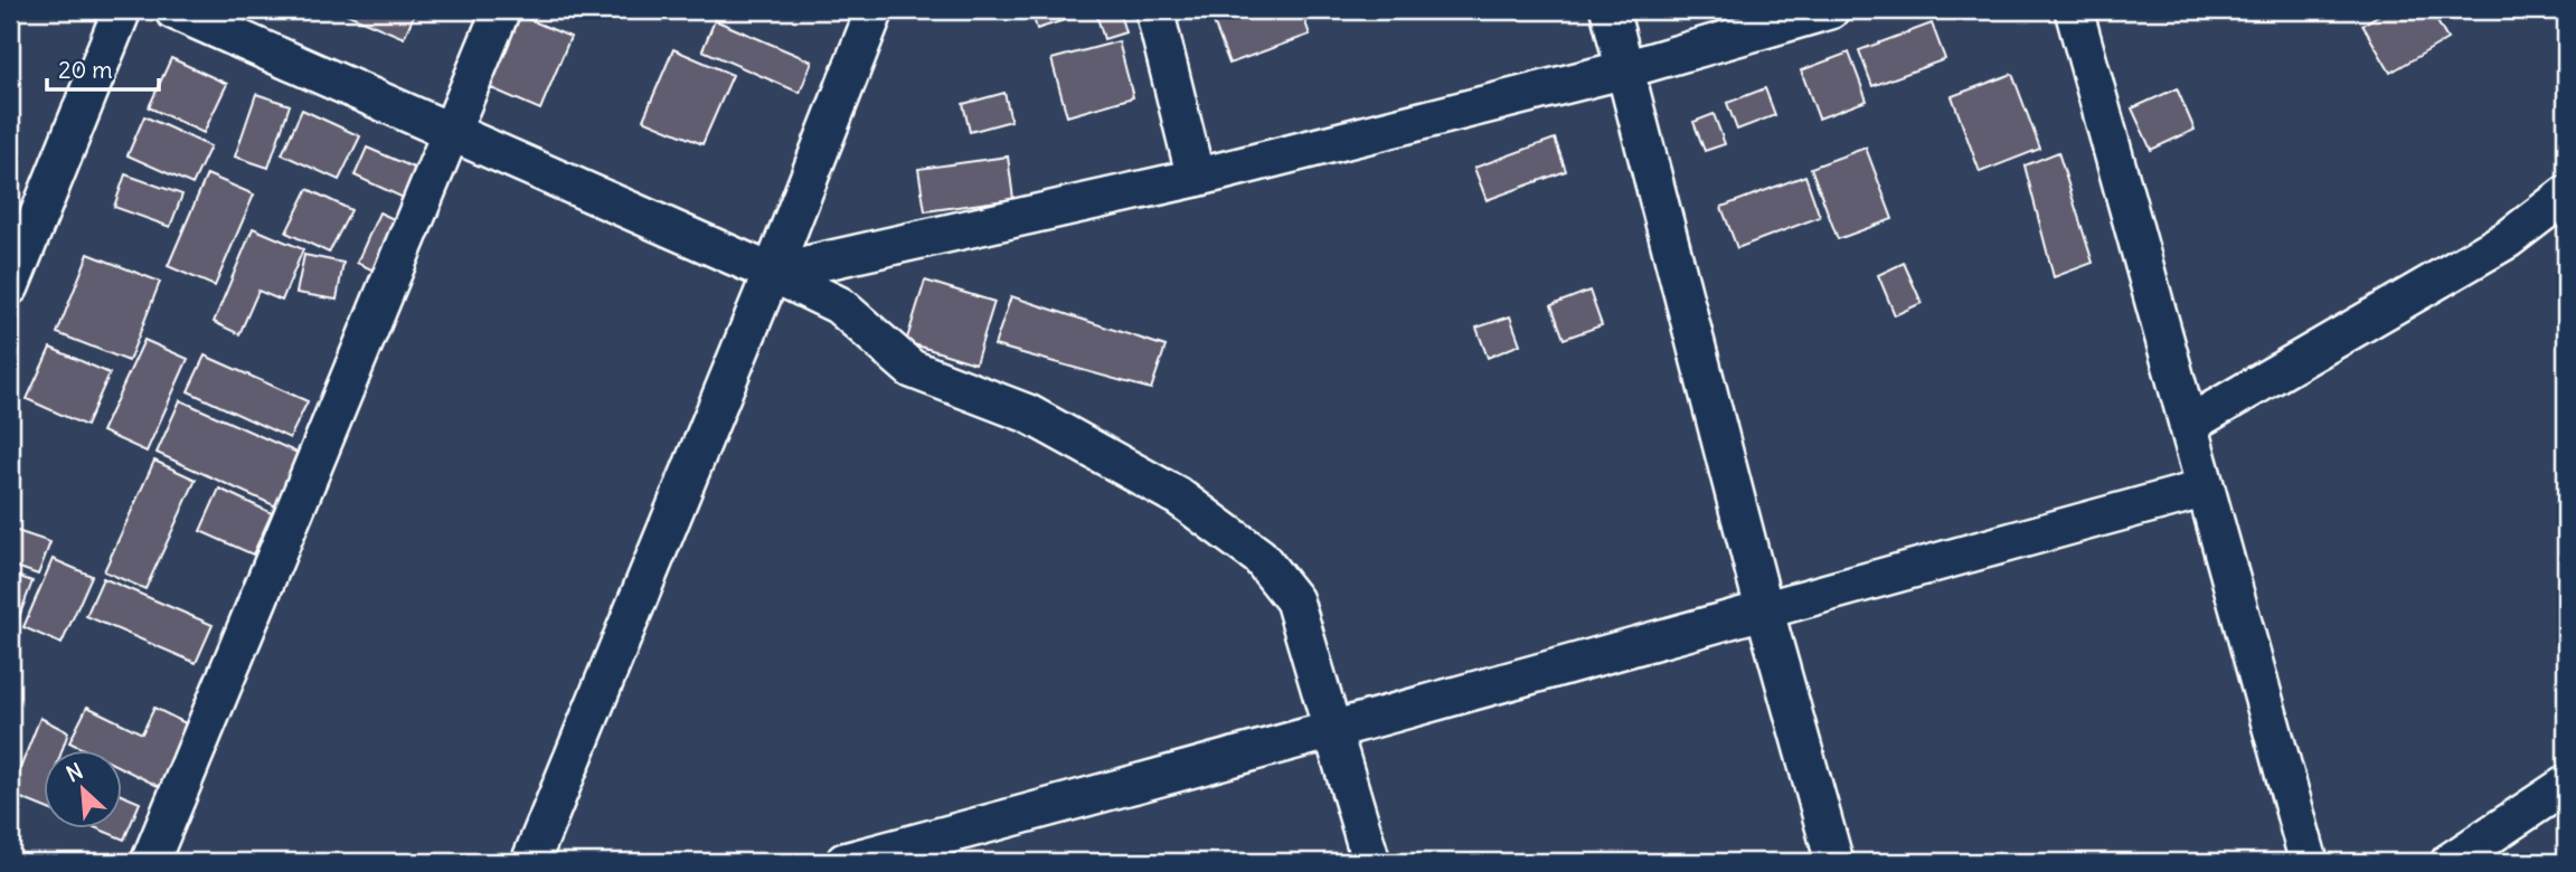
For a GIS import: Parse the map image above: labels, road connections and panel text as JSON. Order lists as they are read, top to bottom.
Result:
{
  "scale_bar": "20 m",
  "north": "top left"
}
